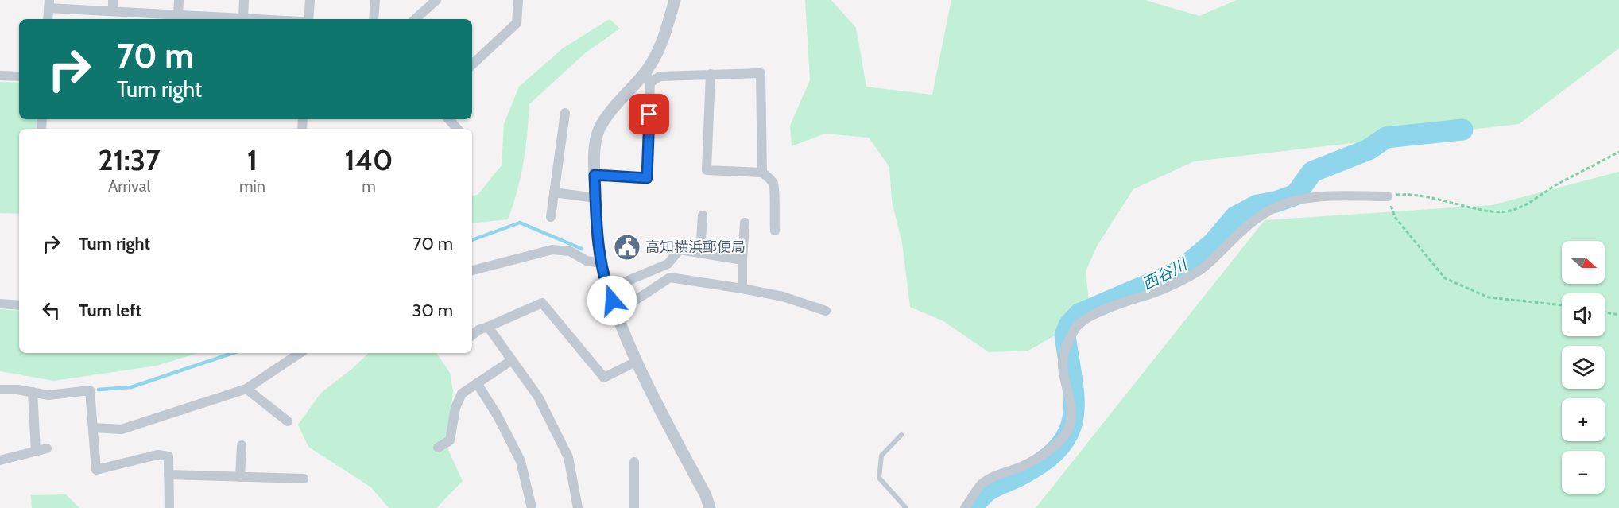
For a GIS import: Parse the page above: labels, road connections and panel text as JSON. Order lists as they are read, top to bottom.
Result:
{
  "water": ["西谷川"],
  "places": {
    "public building": ["高知横浜郵便局"]
  },
  "north": "right",
  "page": {
    "turn": ["70 m", "Turn right"],
    "eta": [
      "21:37",
      "Arrival",
      "1",
      "min",
      "140",
      "m"
    ],
    "list": [
      {
        "name": "Turn right",
        "value": "70 m"
      },
      {
        "name": "Turn left",
        "value": "30 m"
      }
    ],
    "map_buttons": ["+", "−"]
  }
}
